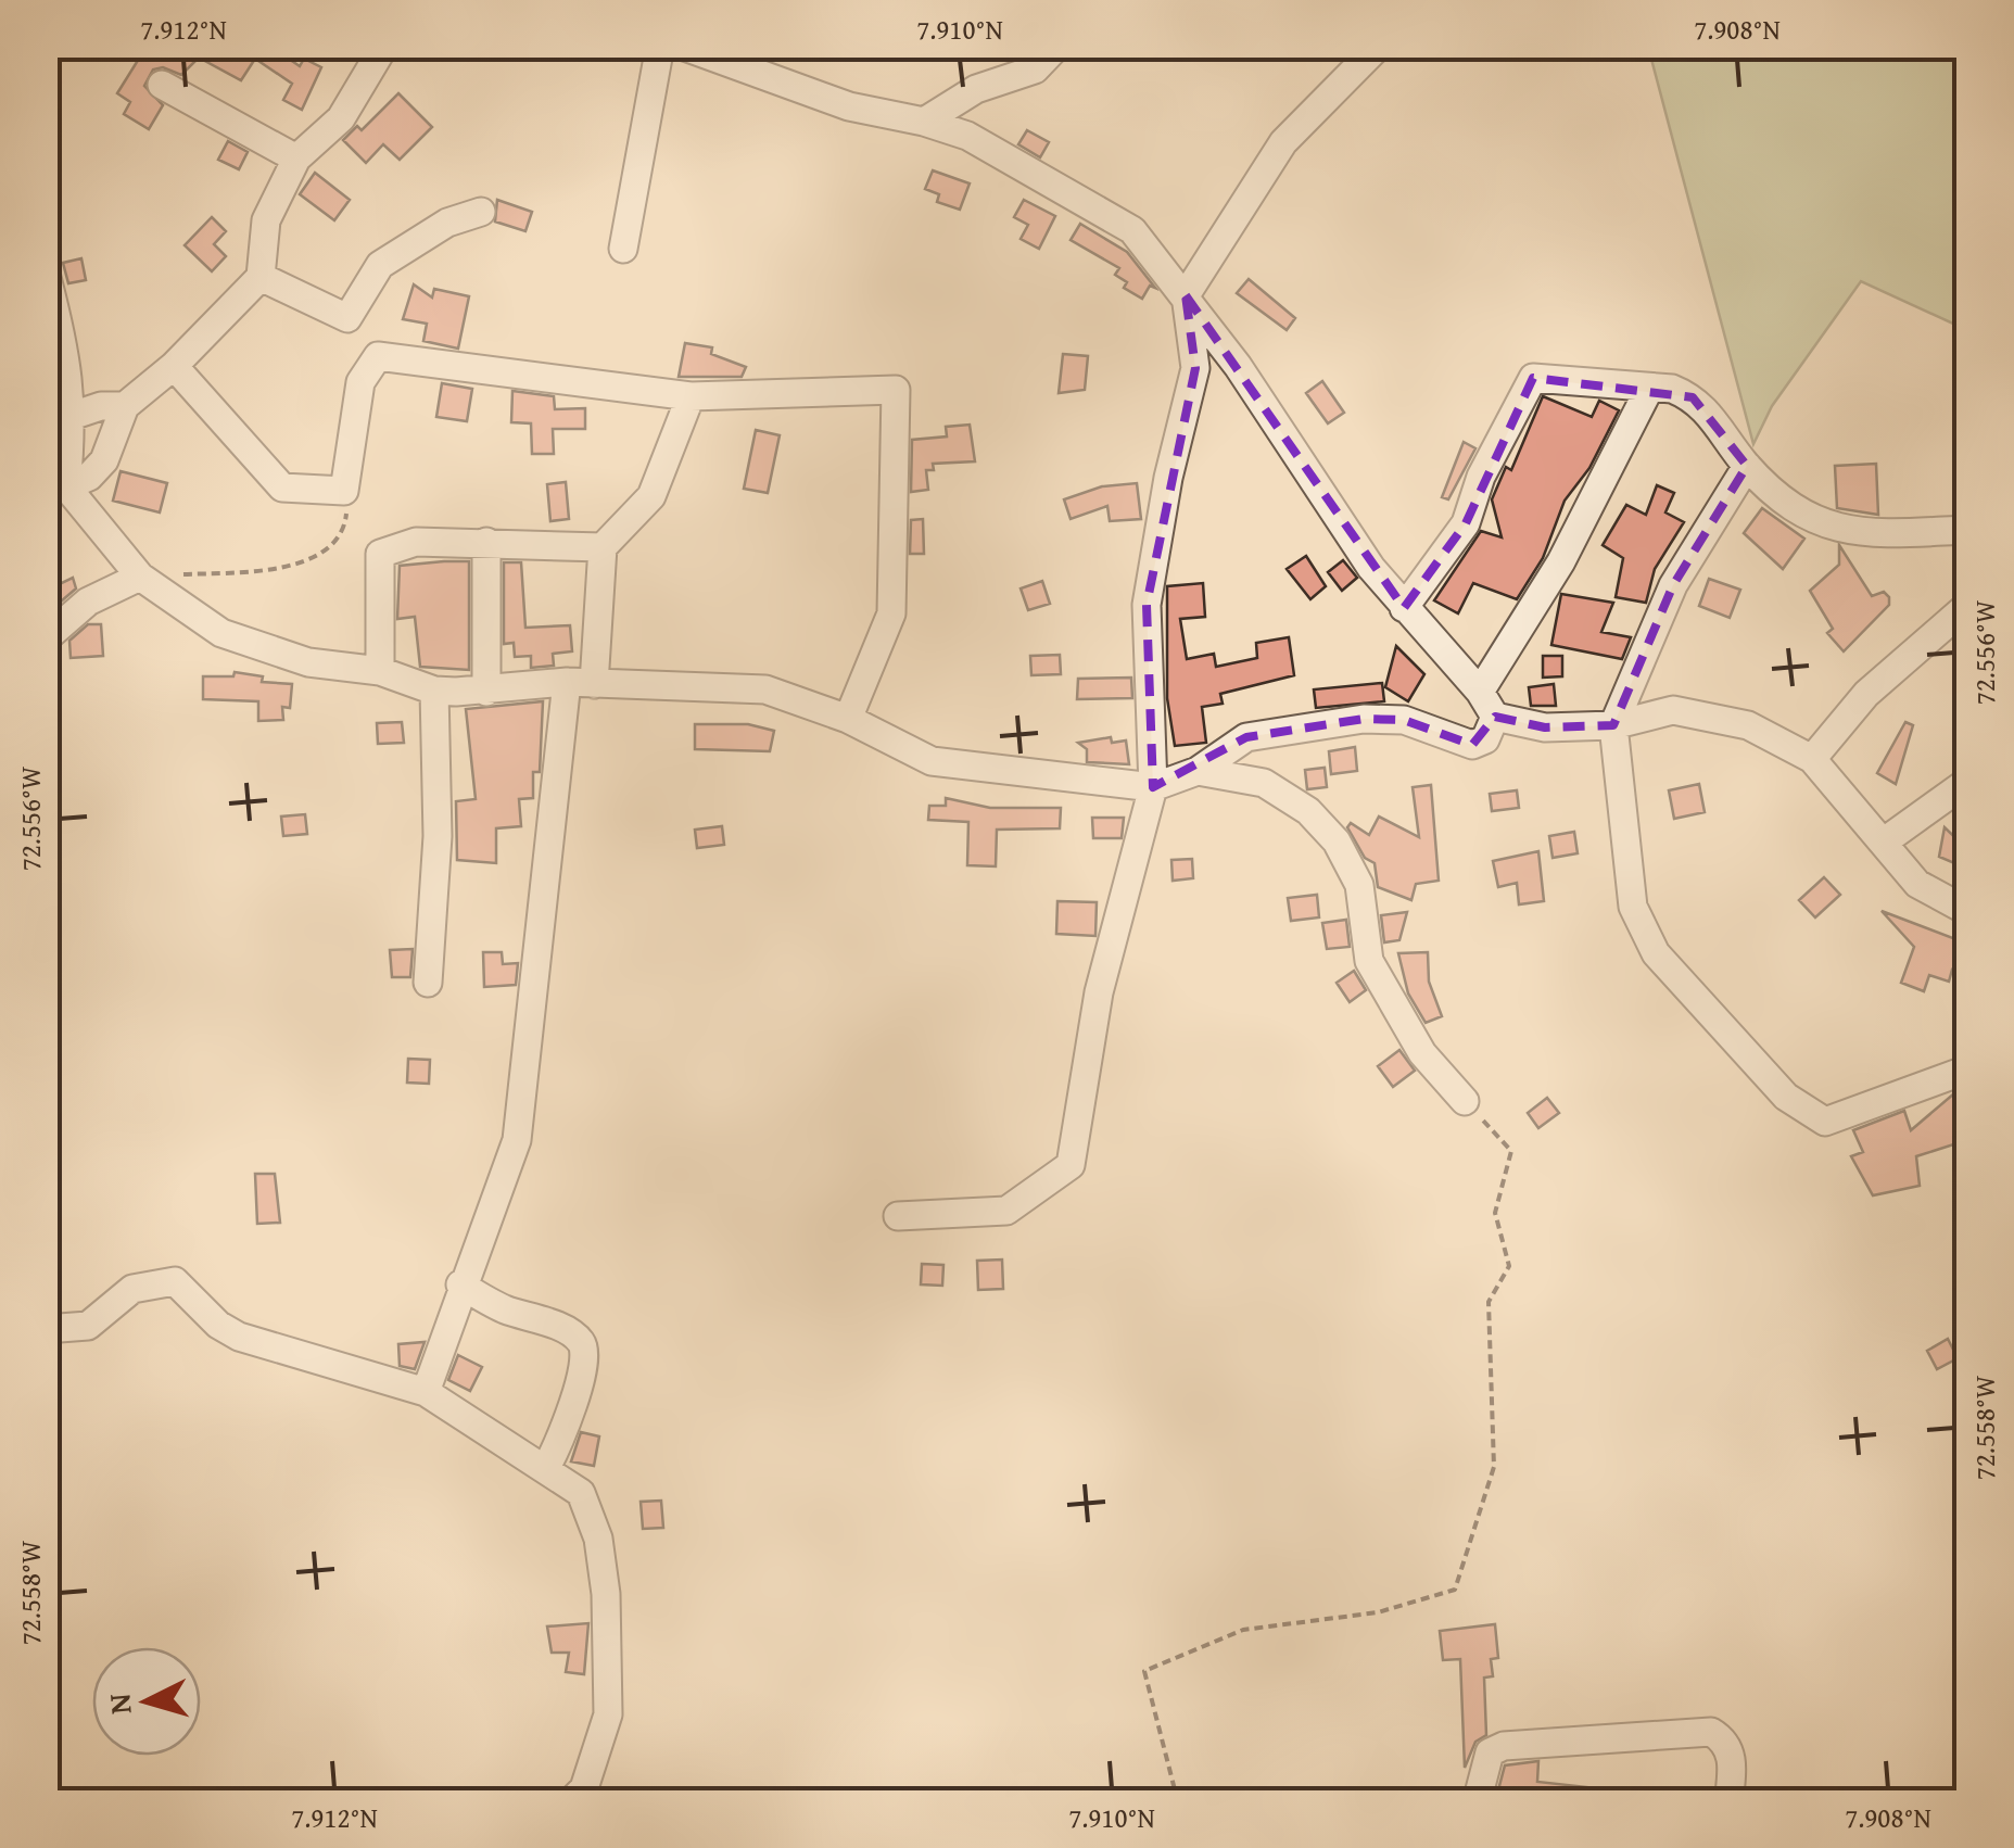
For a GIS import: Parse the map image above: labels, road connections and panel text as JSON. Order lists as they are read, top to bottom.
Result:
{
  "north": "left",
  "coordinates": [
    "7.912°N",
    "7.910°N",
    "7.908°N",
    "72.556°W",
    "72.558°W"
  ]
}
